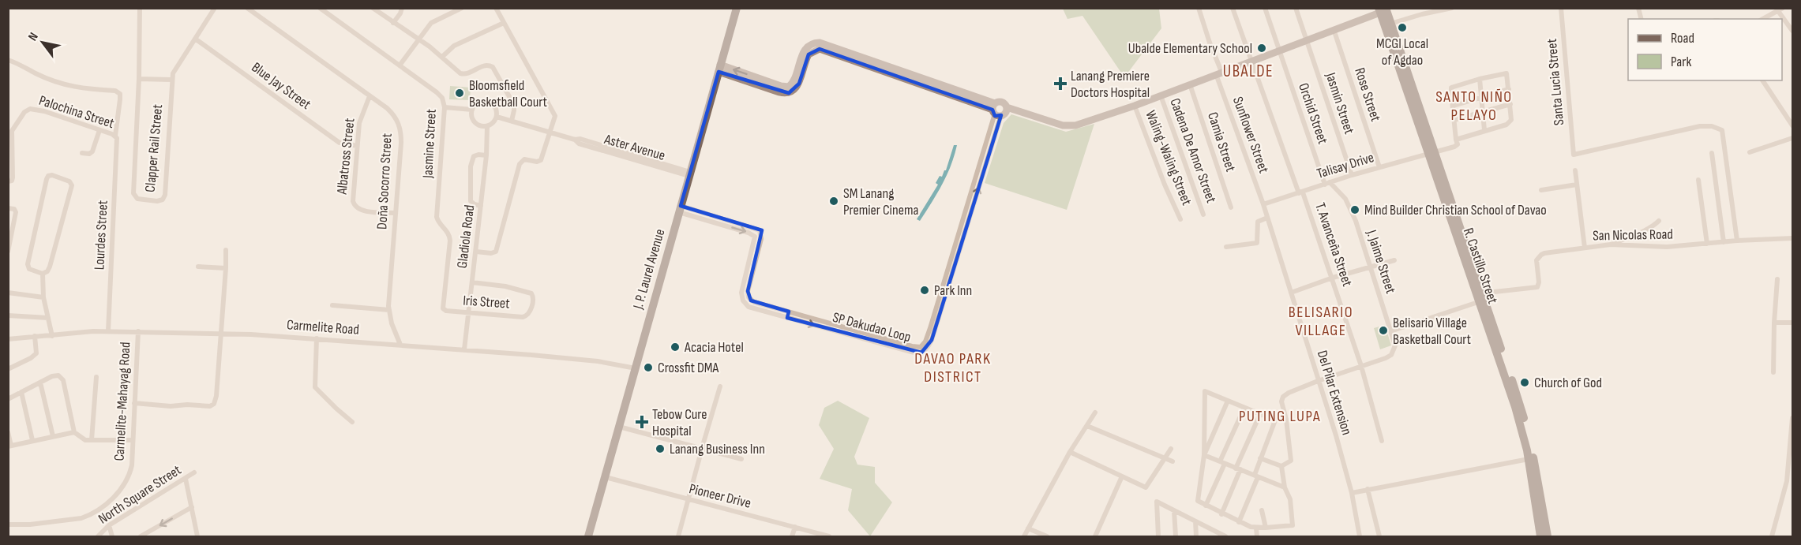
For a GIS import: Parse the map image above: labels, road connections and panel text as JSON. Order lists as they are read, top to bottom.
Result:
{
  "streets": {
    "main road": ["R. Castillo Street", "J. P. Laurel Avenue"],
    "street": [
      "Santa Lucia Street",
      "Blue Jay Street",
      "Rose Street",
      "Jasmin Street",
      "Palochina Street",
      "Orchid Street",
      "Sunflower Street",
      "Camia Street",
      "Jasmine Street",
      "Aster Avenue",
      "Clapper Rail Street",
      "Cadena De Amor Street",
      "Albatross Street",
      "Waling-Waling Street",
      "Talisay Drive",
      "Doña Socorro Street",
      "Lourdes Street",
      "San Nicolas Road",
      "Gladiola Road",
      "T. Avanceña Street",
      "J. Jaime Street",
      "Iris Street",
      "Carmelite Road",
      "SP Dakudao Loop",
      "Del Pilar Extension",
      "Carmelite-Mahayag Road",
      "North Square Street",
      "Pioneer Drive"
    ]
  },
  "crossings": [
    ["Santa Lucia Street", "San Nicolas Road"],
    ["Blue Jay Street", "Clapper Rail Street"],
    ["Blue Jay Street", "Albatross Street"],
    ["Rose Street", "Talisay Drive"],
    ["Jasmin Street", "Talisay Drive"],
    ["Palochina Street", "Lourdes Street"],
    ["Orchid Street", "Talisay Drive"],
    ["Orchid Street", "J. Jaime Street"],
    ["Sunflower Street", "Talisay Drive"],
    ["Sunflower Street", "Del Pilar Extension"],
    ["Jasmine Street", "Iris Street"],
    ["Aster Avenue", "Gladiola Road"],
    ["Aster Avenue", "J. P. Laurel Avenue"],
    ["Albatross Street", "Doña Socorro Street"],
    ["Talisay Drive", "T. Avanceña Street"],
    ["Talisay Drive", "J. Jaime Street"],
    ["Talisay Drive", "R. Castillo Street"],
    ["Talisay Drive", "Del Pilar Extension"],
    ["Doña Socorro Street", "Carmelite Road"],
    ["Lourdes Street", "Carmelite Road"],
    ["San Nicolas Road", "R. Castillo Street"],
    ["Gladiola Road", "Iris Street"],
    ["Gladiola Road", "Carmelite Road"],
    ["T. Avanceña Street", "J. Jaime Street"],
    ["J. P. Laurel Avenue", "Carmelite Road"],
    ["J. P. Laurel Avenue", "SP Dakudao Loop"],
    ["J. P. Laurel Avenue", "Pioneer Drive"],
    ["Carmelite Road", "Carmelite-Mahayag Road"]
  ],
  "districts": [
    "UBALDE",
    "SANTO NIÑO PELAYO",
    "BELISARIO VILLAGE",
    "DAVAO PARK DISTRICT",
    "PUTING LUPA"
  ],
  "places": {
    "other": [
      "MCGI Local of Agdao",
      "Ubalde Elementary School",
      "Bloomsfield Basketball Court",
      "SM Lanang Premier Cinema",
      "Mind Builder Christian School of Davao",
      "Park Inn",
      "Belisario Village Basketball Court",
      "Acacia Hotel",
      "Crossfit DMA",
      "Church of God",
      "Lanang Business Inn"
    ],
    "health": ["Lanang Premiere Doctors Hospital", "Tebow Cure Hospital"]
  },
  "legend": ["Road", "Park"],
  "north": "top left"
}
